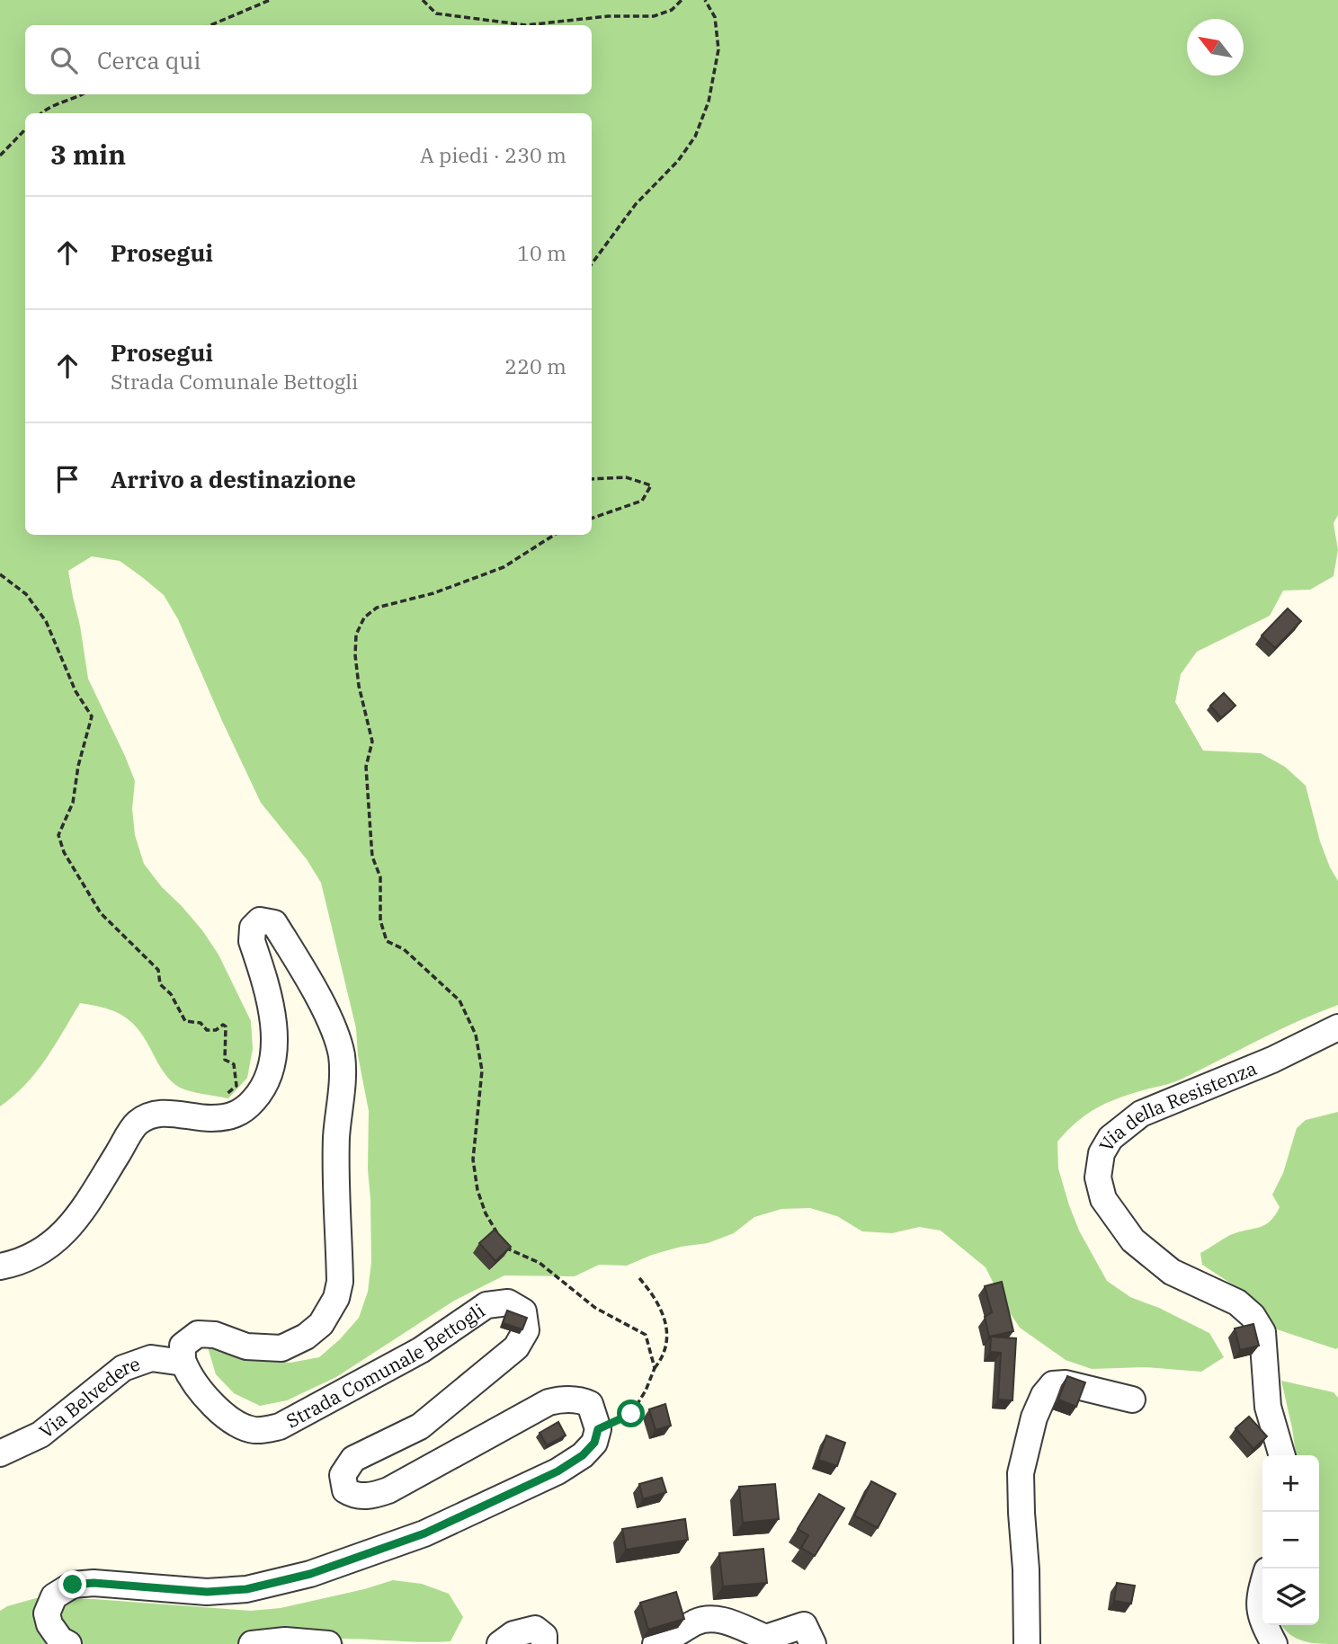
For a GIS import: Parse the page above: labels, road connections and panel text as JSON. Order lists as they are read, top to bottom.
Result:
{
  "streets": {
    "street": ["Via della Resistenza", "Strada Comunale Bettogli", "Via Belvedere"]
  },
  "crossings": [
    ["Strada Comunale Bettogli", "Via Belvedere"]
  ],
  "north": "top left",
  "page": {
    "search": "Cerca qui",
    "heading": ["3 min", "A piedi · 230 m"],
    "list": [
      ["Prosegui", "10 m"],
      ["Prosegui", "Strada Comunale Bettogli", "220 m"],
      "Arrivo a destinazione"
    ],
    "map_buttons": ["+", "−"]
  }
}
